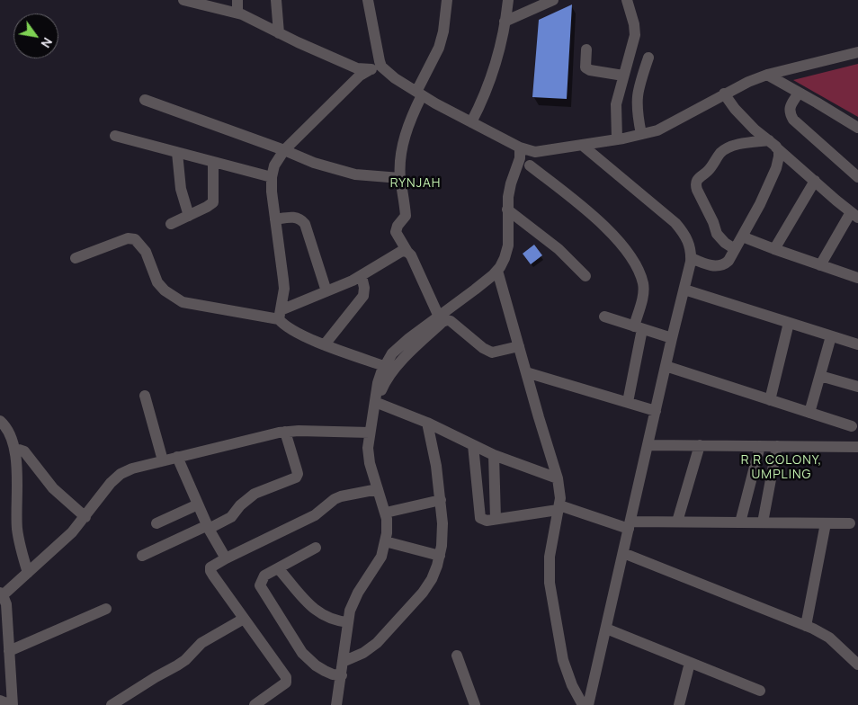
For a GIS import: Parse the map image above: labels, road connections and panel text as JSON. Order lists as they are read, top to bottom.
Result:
{
  "districts": ["RYNJAH", "R R COLONY, UMPLING"],
  "north": "bottom right"
}
